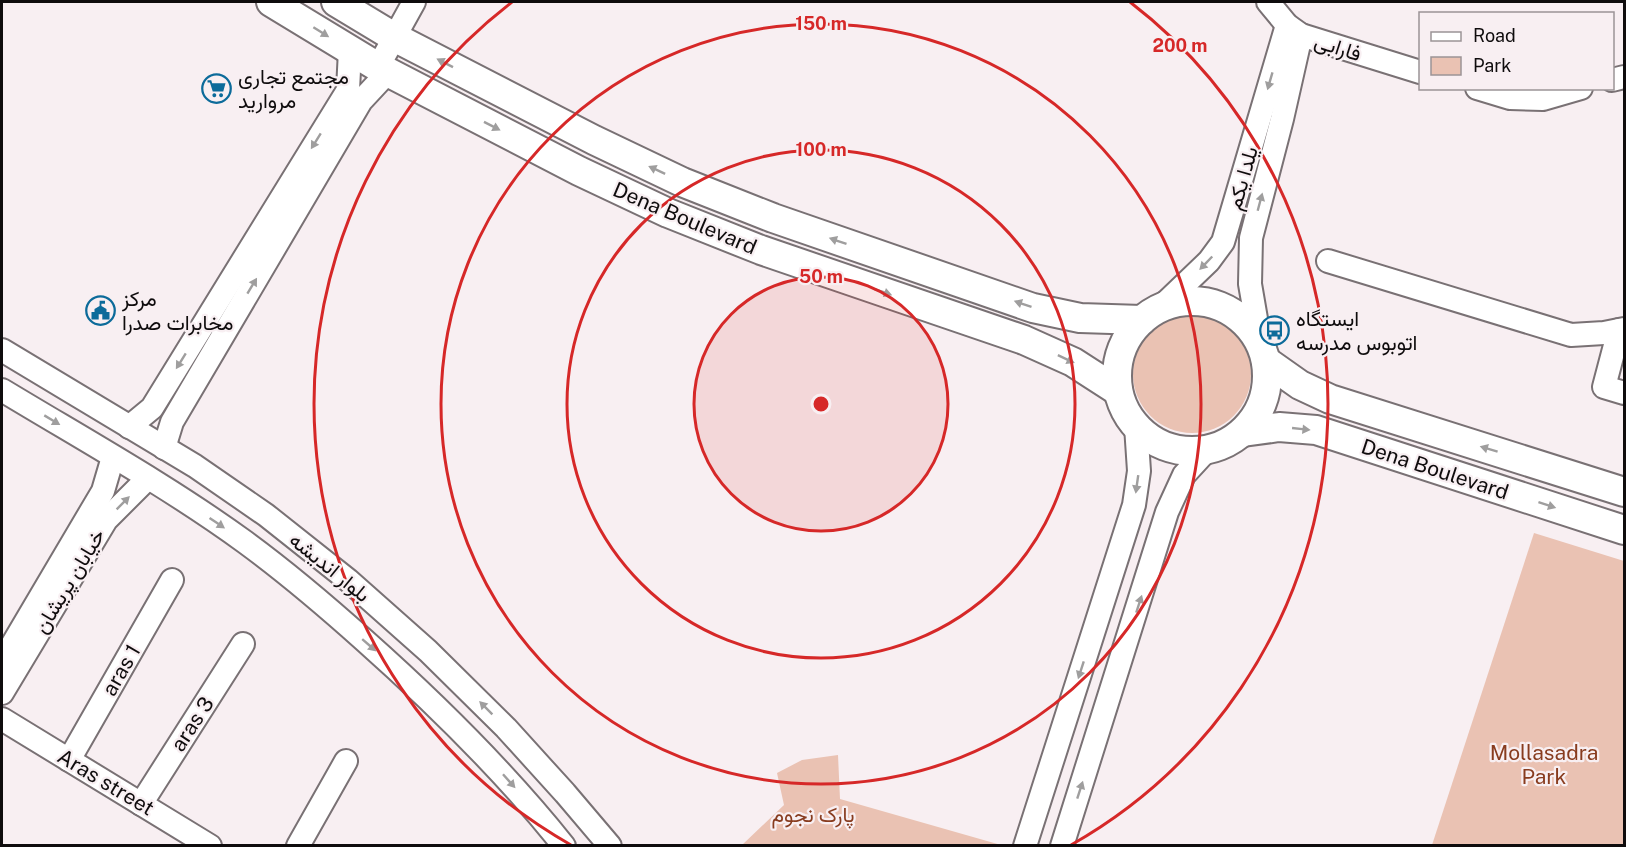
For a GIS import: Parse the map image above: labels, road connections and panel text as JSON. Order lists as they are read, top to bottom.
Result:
{
  "streets": {
    "main road": ["Dena Boulevard"],
    "street": [
      "فارابی",
      "یلدا یکم",
      "بلوار اندیشه",
      "خیابان پریشان",
      "aras 1",
      "aras 3",
      "Aras street"
    ]
  },
  "crossings": [
    ["فارابی", "یلدا یکم"],
    ["یلدا یکم", "Dena Boulevard"],
    ["بلوار اندیشه", "خیابان پریشان"],
    ["aras 1", "Aras street"],
    ["aras 3", "Aras street"]
  ],
  "parks": ["Mollasadra Park", "پارک نجوم"],
  "places": {
    "supermarket": ["مجتمع تجاری مروارید"],
    "public building": ["مرکز مخابرات صدرا"],
    "bus stop": ["ایستگاه اتوبوس مدرسه"]
  },
  "legend": ["Road", "Park"],
  "rings": [
    "150 m",
    "200 m",
    "100 m",
    "50 m"
  ]
}
